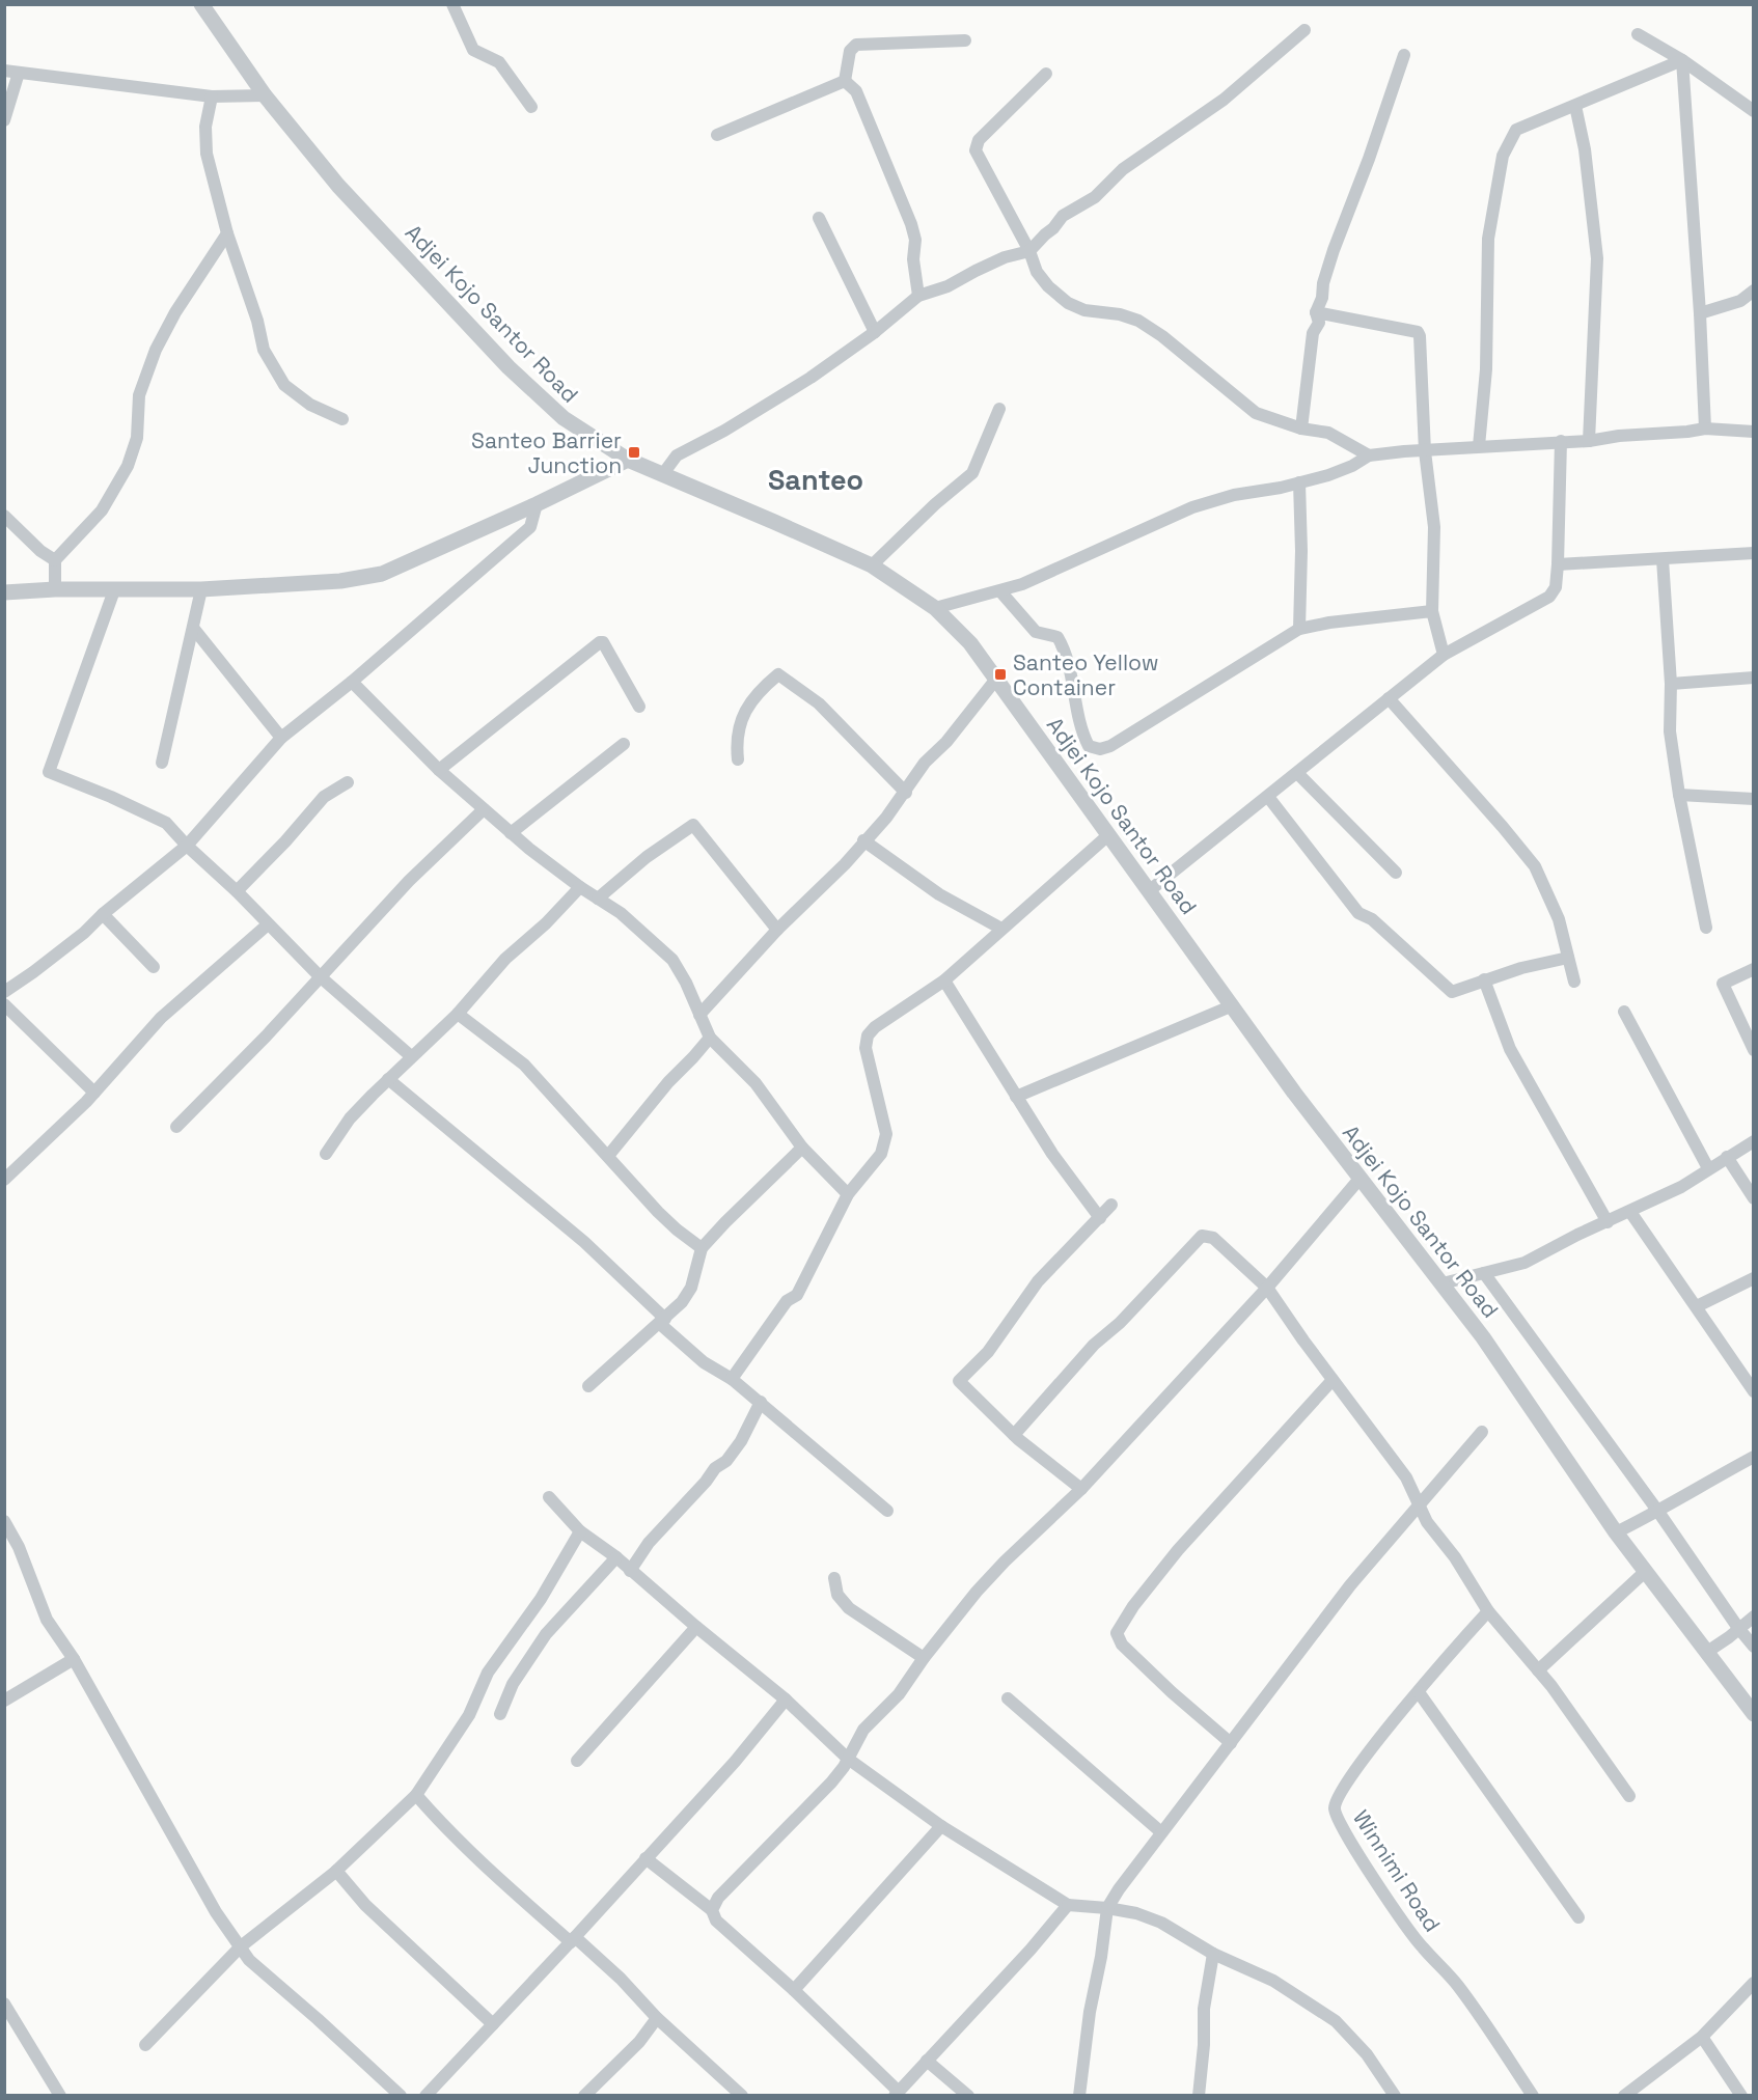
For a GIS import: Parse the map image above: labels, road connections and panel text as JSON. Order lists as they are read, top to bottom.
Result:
{
  "streets": {
    "street": ["Adjei Kojo Santor Road", "Winnimi Road"]
  },
  "districts": ["Santeo"],
  "places": {
    "transit": ["Santeo Barrier Junction", "Santeo Yellow Container"]
  }
}
